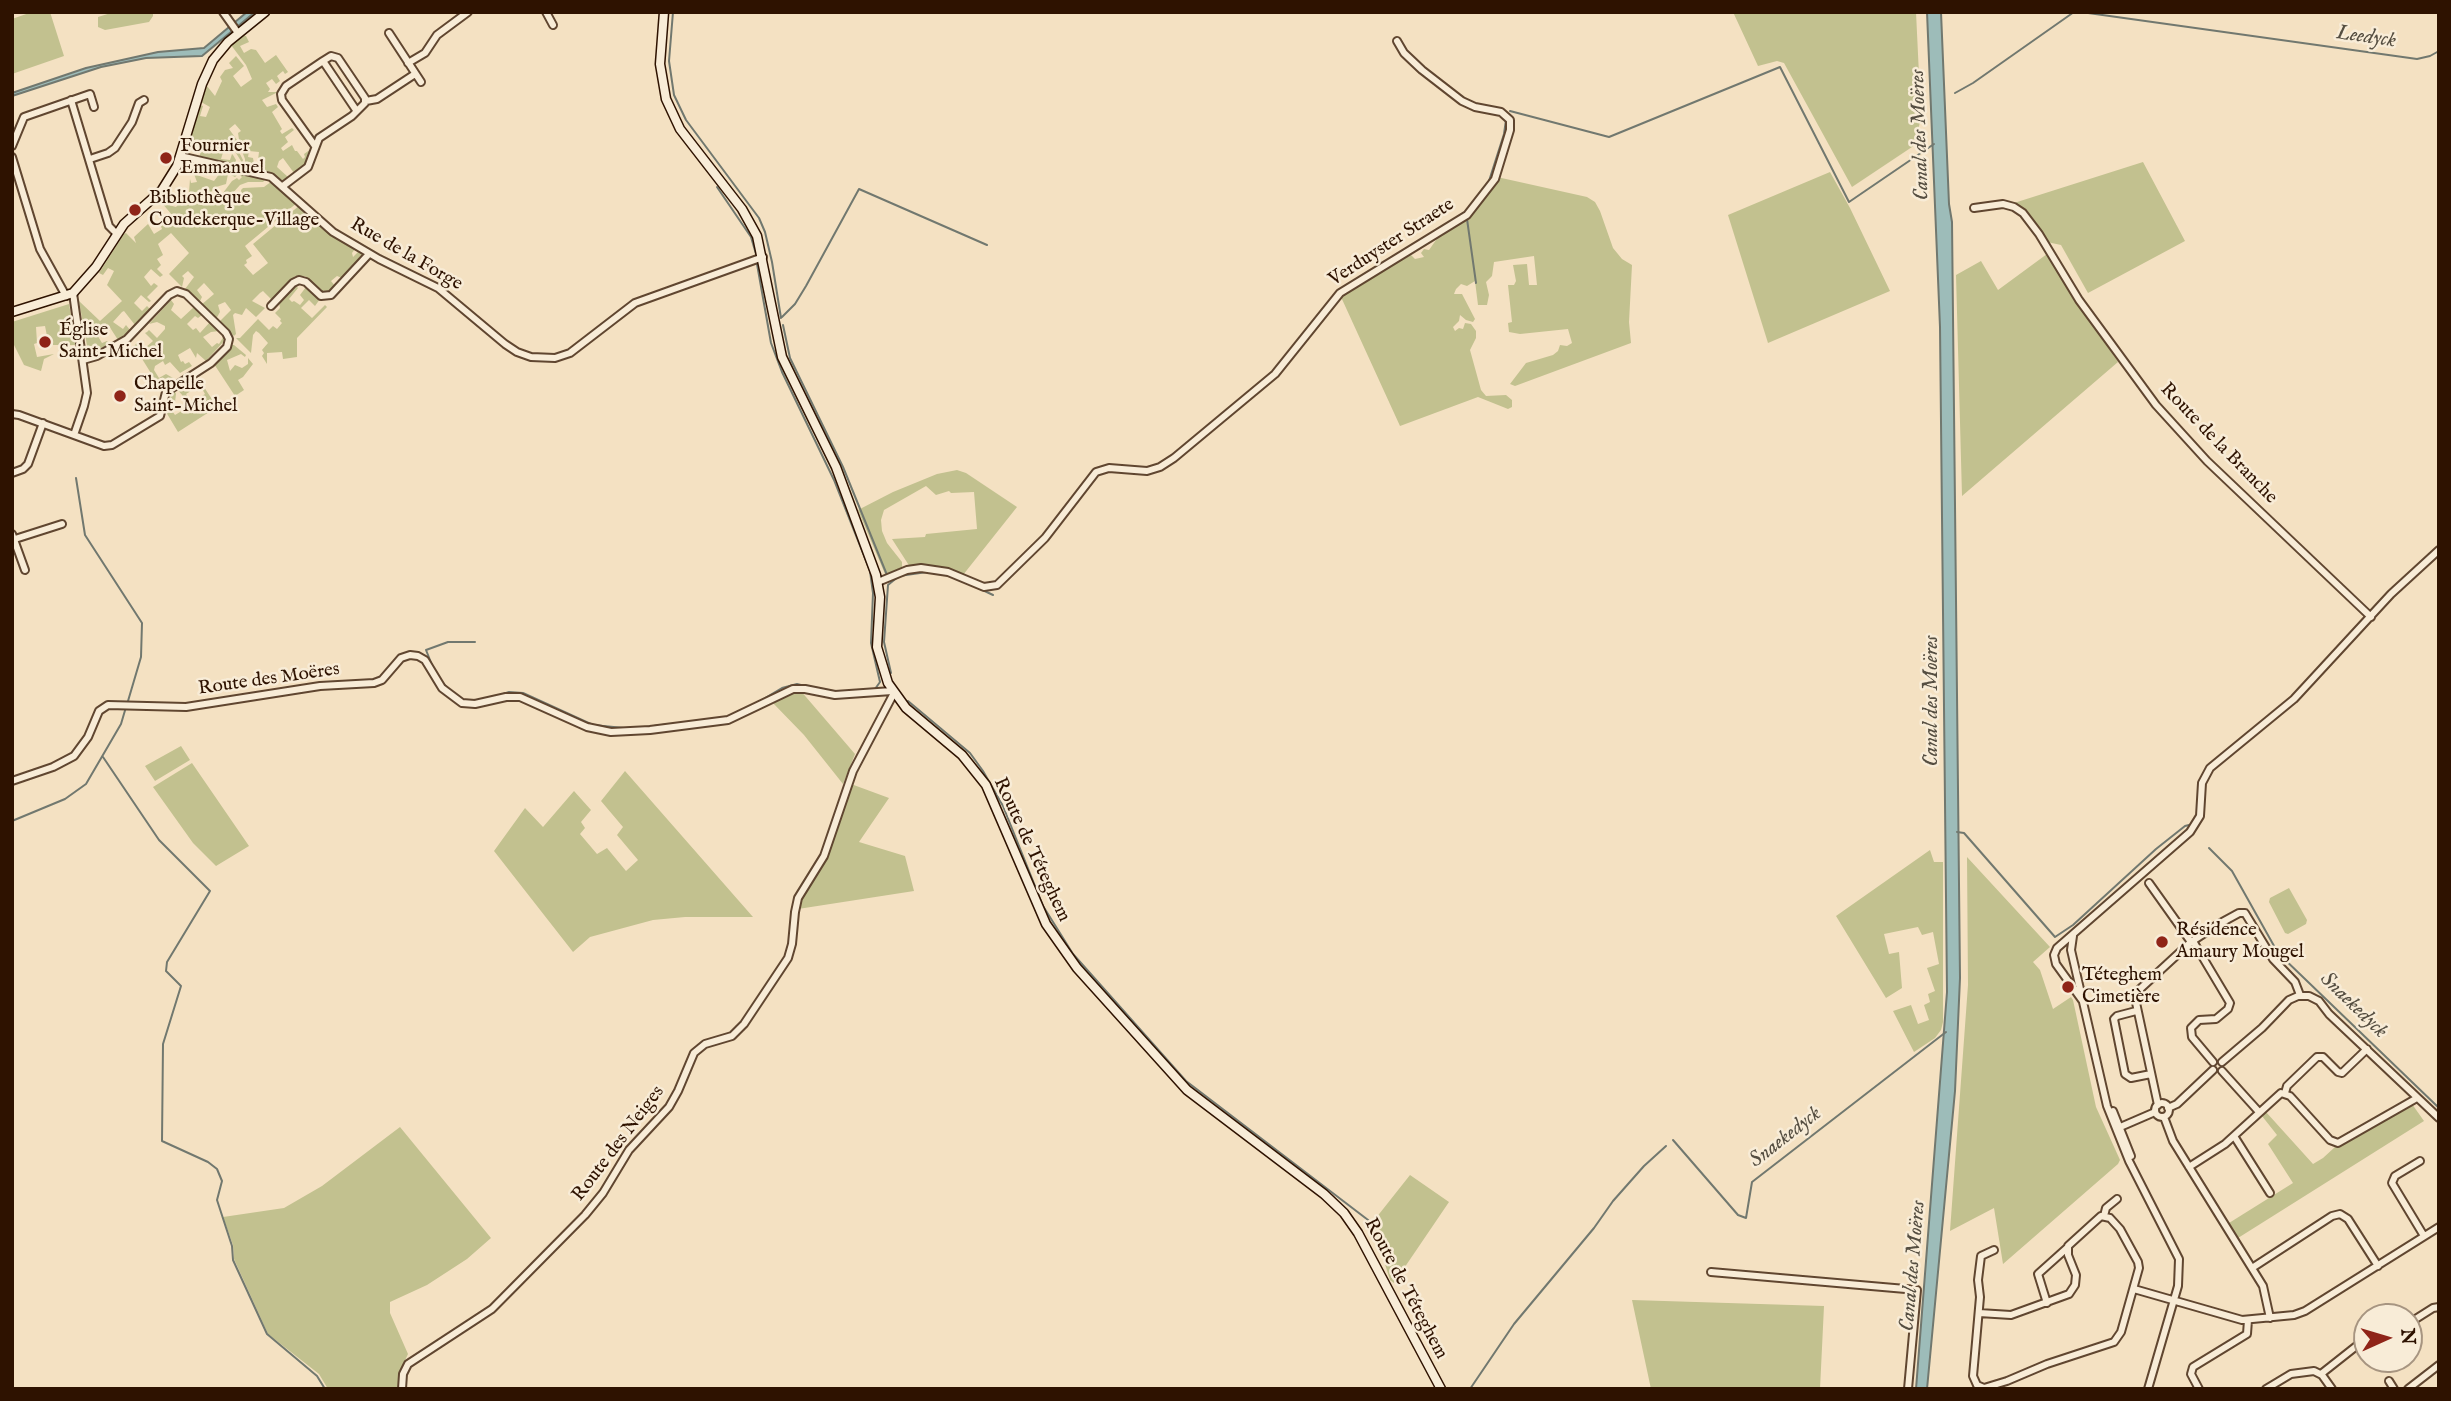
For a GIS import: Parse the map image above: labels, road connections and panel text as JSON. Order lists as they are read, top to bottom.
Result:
{
  "streets": {
    "main road": ["Route de Téteghem"],
    "street": [
      "Verduyster Straete",
      "Rue de la Forge",
      "Route de la Branche",
      "Route des Moëres",
      "Route des Neiges"
    ]
  },
  "crossings": [
    ["Verduyster Straete", "Route de Téteghem"],
    ["Rue de la Forge", "Route de Téteghem"],
    ["Route des Moëres", "Route de Téteghem"],
    ["Route des Moëres", "Route des Neiges"],
    ["Route de Téteghem", "Route des Neiges"]
  ],
  "water": ["Leedyck", "Canal des Moëres", "Snaekedyck"],
  "places": [
    "Fournier Emmanuel",
    "Bibliothèque Coudekerque-Village",
    "Église Saint-Michel",
    "Chapelle Saint-Michel",
    "Résidence Amaury Mougel",
    "Téteghem Cimetière"
  ],
  "north": "right"
}
